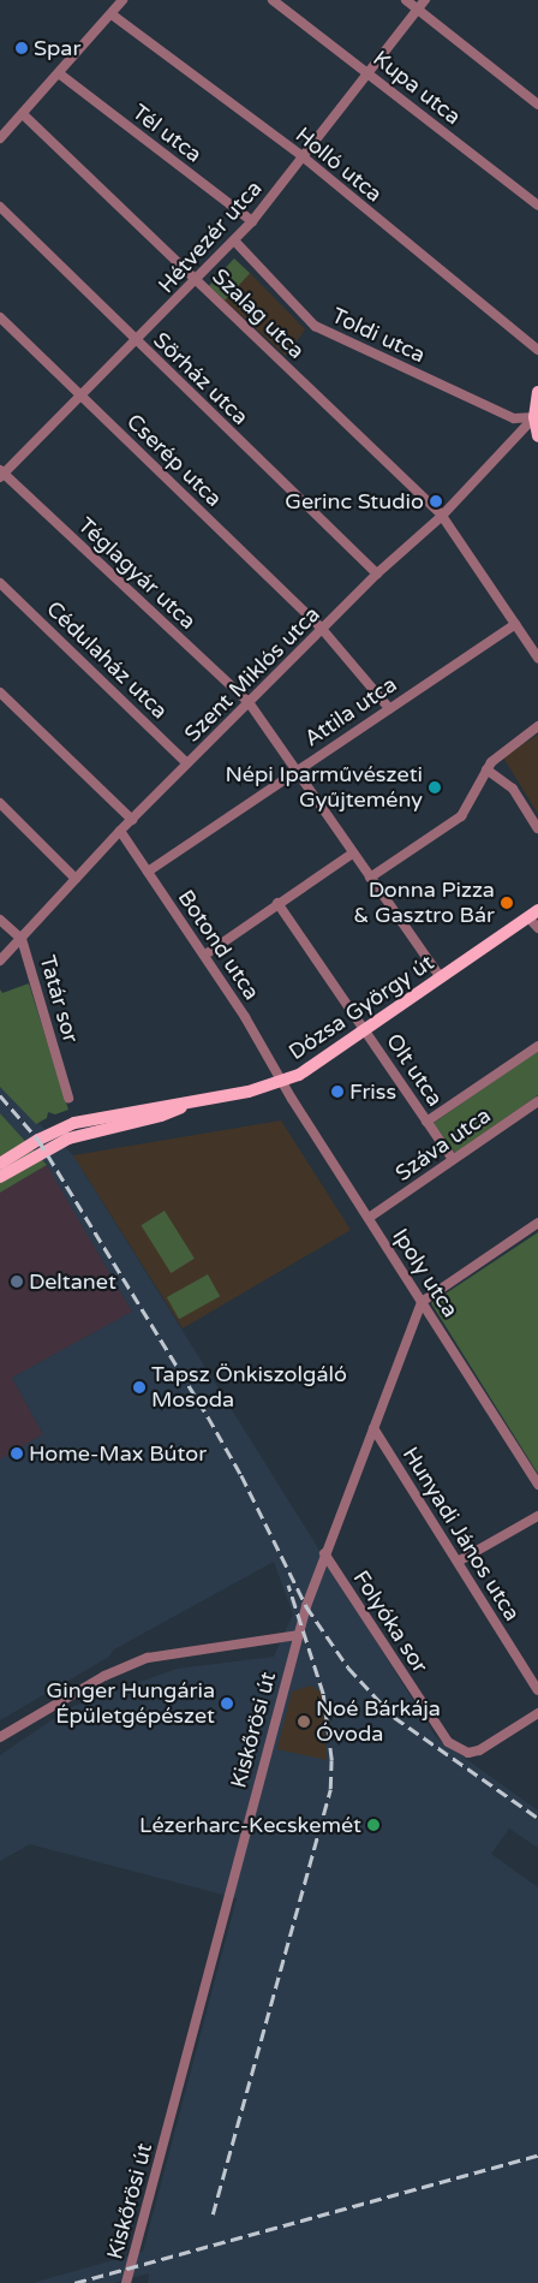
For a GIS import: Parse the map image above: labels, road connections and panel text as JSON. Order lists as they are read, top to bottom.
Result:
{
  "streets": {
    "main road": ["Dózsa György út"],
    "street": [
      "Kupa utca",
      "Tél utca",
      "Holló utca",
      "Hétvezér utca",
      "Szalag utca",
      "Toldi utca",
      "Sörház utca",
      "Cserép utca",
      "Téglagyár utca",
      "Cédulaház utca",
      "Szent Miklós utca",
      "Attila utca",
      "Botond utca",
      "Tatár sor",
      "Olt utca",
      "Száva utca",
      "Ipoly utca",
      "Hunyadi János utca",
      "Folyóka sor",
      "Kiskőrösi út"
    ]
  },
  "crossings": [
    ["Kupa utca", "Hétvezér utca"],
    ["Tél utca", "Hétvezér utca"],
    ["Holló utca", "Hétvezér utca"],
    ["Hétvezér utca", "Szalag utca"],
    ["Hétvezér utca", "Toldi utca"],
    ["Hétvezér utca", "Sörház utca"],
    ["Hétvezér utca", "Cserép utca"],
    ["Hétvezér utca", "Téglagyár utca"],
    ["Szalag utca", "Szent Miklós utca"],
    ["Szalag utca", "Attila utca"],
    ["Toldi utca", "Szent Miklós utca"],
    ["Sörház utca", "Szent Miklós utca"],
    ["Cserép utca", "Szent Miklós utca"],
    ["Cserép utca", "Attila utca"],
    ["Téglagyár utca", "Szent Miklós utca"],
    ["Téglagyár utca", "Attila utca"],
    ["Téglagyár utca", "Dózsa György út"],
    ["Cédulaház utca", "Szent Miklós utca"],
    ["Szent Miklós utca", "Botond utca"],
    ["Szent Miklós utca", "Tatár sor"],
    ["Attila utca", "Botond utca"],
    ["Botond utca", "Dózsa György út"],
    ["Botond utca", "Ipoly utca"],
    ["Dózsa György út", "Olt utca"],
    ["Dózsa György út", "Ipoly utca"],
    ["Olt utca", "Száva utca"],
    ["Száva utca", "Ipoly utca"],
    ["Ipoly utca", "Kiskőrösi út"],
    ["Hunyadi János utca", "Kiskőrösi út"],
    ["Folyóka sor", "Kiskőrösi út"]
  ],
  "places": [
    "Spar",
    "Gerinc Studio",
    "Népi Iparművészeti Gyűjtemény",
    "Donna Pizza & Gasztro Bár",
    "Friss",
    "Deltanet",
    "Tapsz Önkiszolgáló Mosoda",
    "Home-Max Bútor",
    "Ginger Hungária Épületgépészet",
    "Noé Bárkája Óvoda",
    "Lézerharc-Kecskemét"
  ]
}
